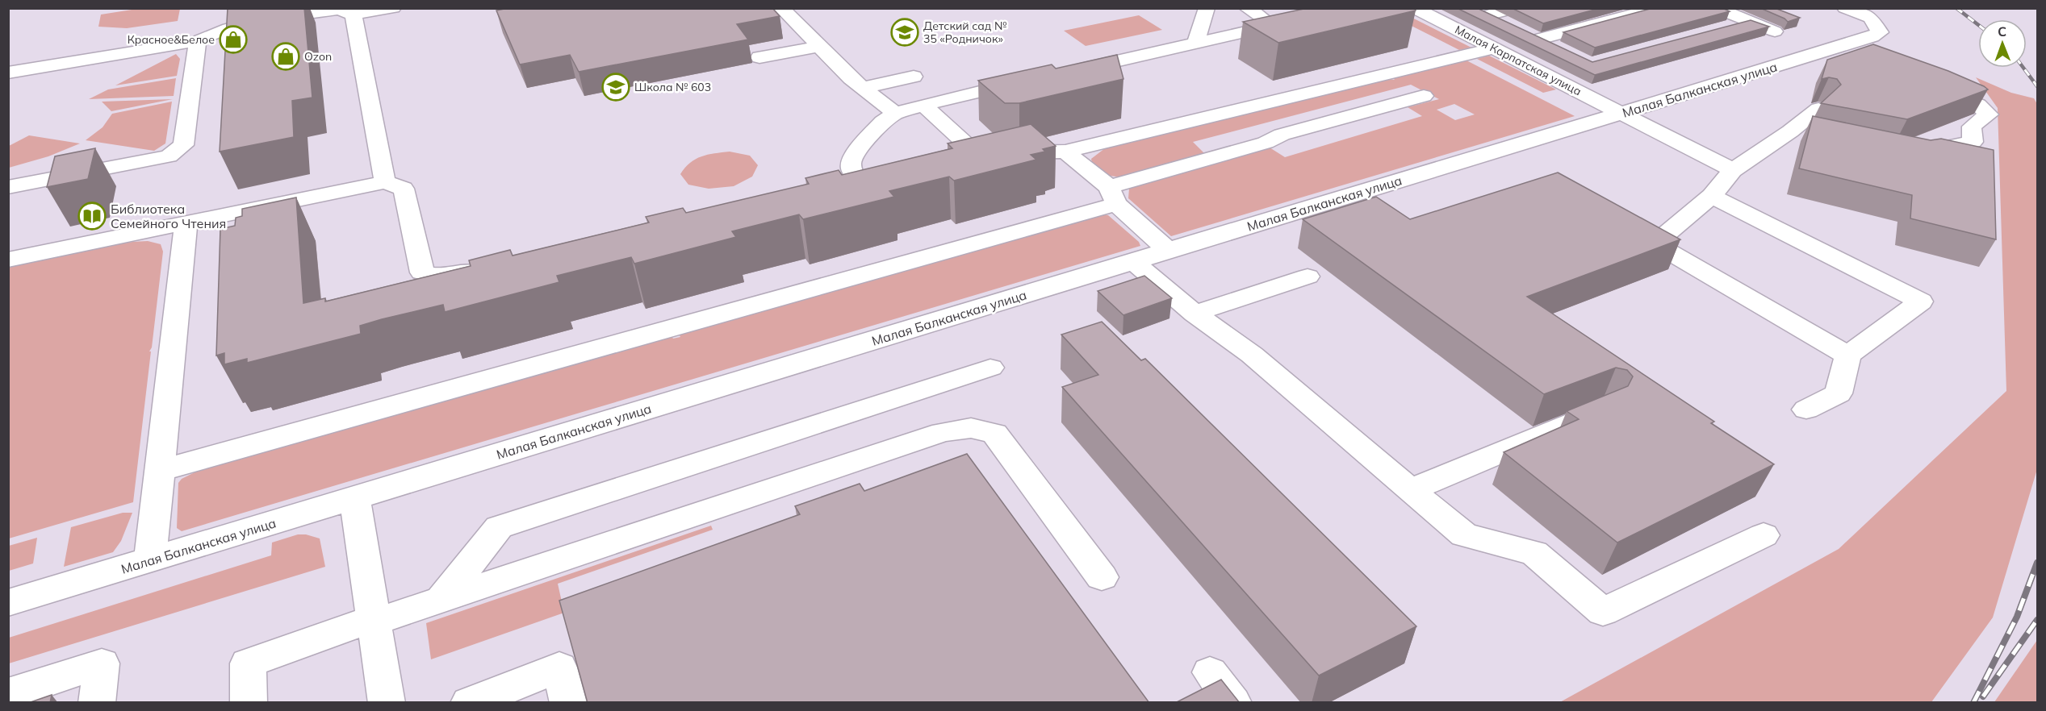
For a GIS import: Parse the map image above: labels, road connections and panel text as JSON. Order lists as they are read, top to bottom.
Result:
{
  "streets": {
    "street": ["Малая Карпатская улица", "Малая Балканская улица"]
  },
  "crossings": [
    ["Малая Карпатская улица", "Малая Балканская улица"]
  ],
  "places": {
    "school or university": ["Детский сад № 35 «Родничок»", "Школа № 603"],
    "shop": ["Красное&Белое", "Ozon"],
    "library": ["Библиотека Семейного Чтения"]
  },
  "north": "top"
}
